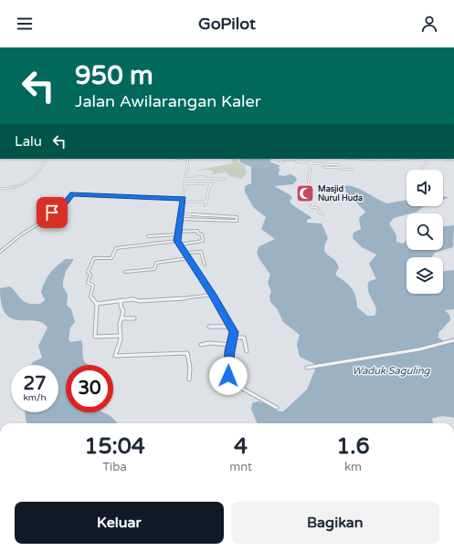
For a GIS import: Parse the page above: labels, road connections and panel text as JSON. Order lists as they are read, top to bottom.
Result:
{
  "water": ["Waduk Saguling"],
  "places": {
    "mosque": ["Masjid Nurul Huda"]
  },
  "page": {
    "header": "GoPilot",
    "turn": ["950 m", "Jalan Awilarangan Kaler"],
    "then": "Lalu",
    "speed": "27 km/h",
    "limit": "30",
    "eta": [
      "15:04",
      "Tiba",
      "4",
      "mnt",
      "1.6",
      "km"
    ],
    "buttons": ["Keluar", "Bagikan"]
  }
}
